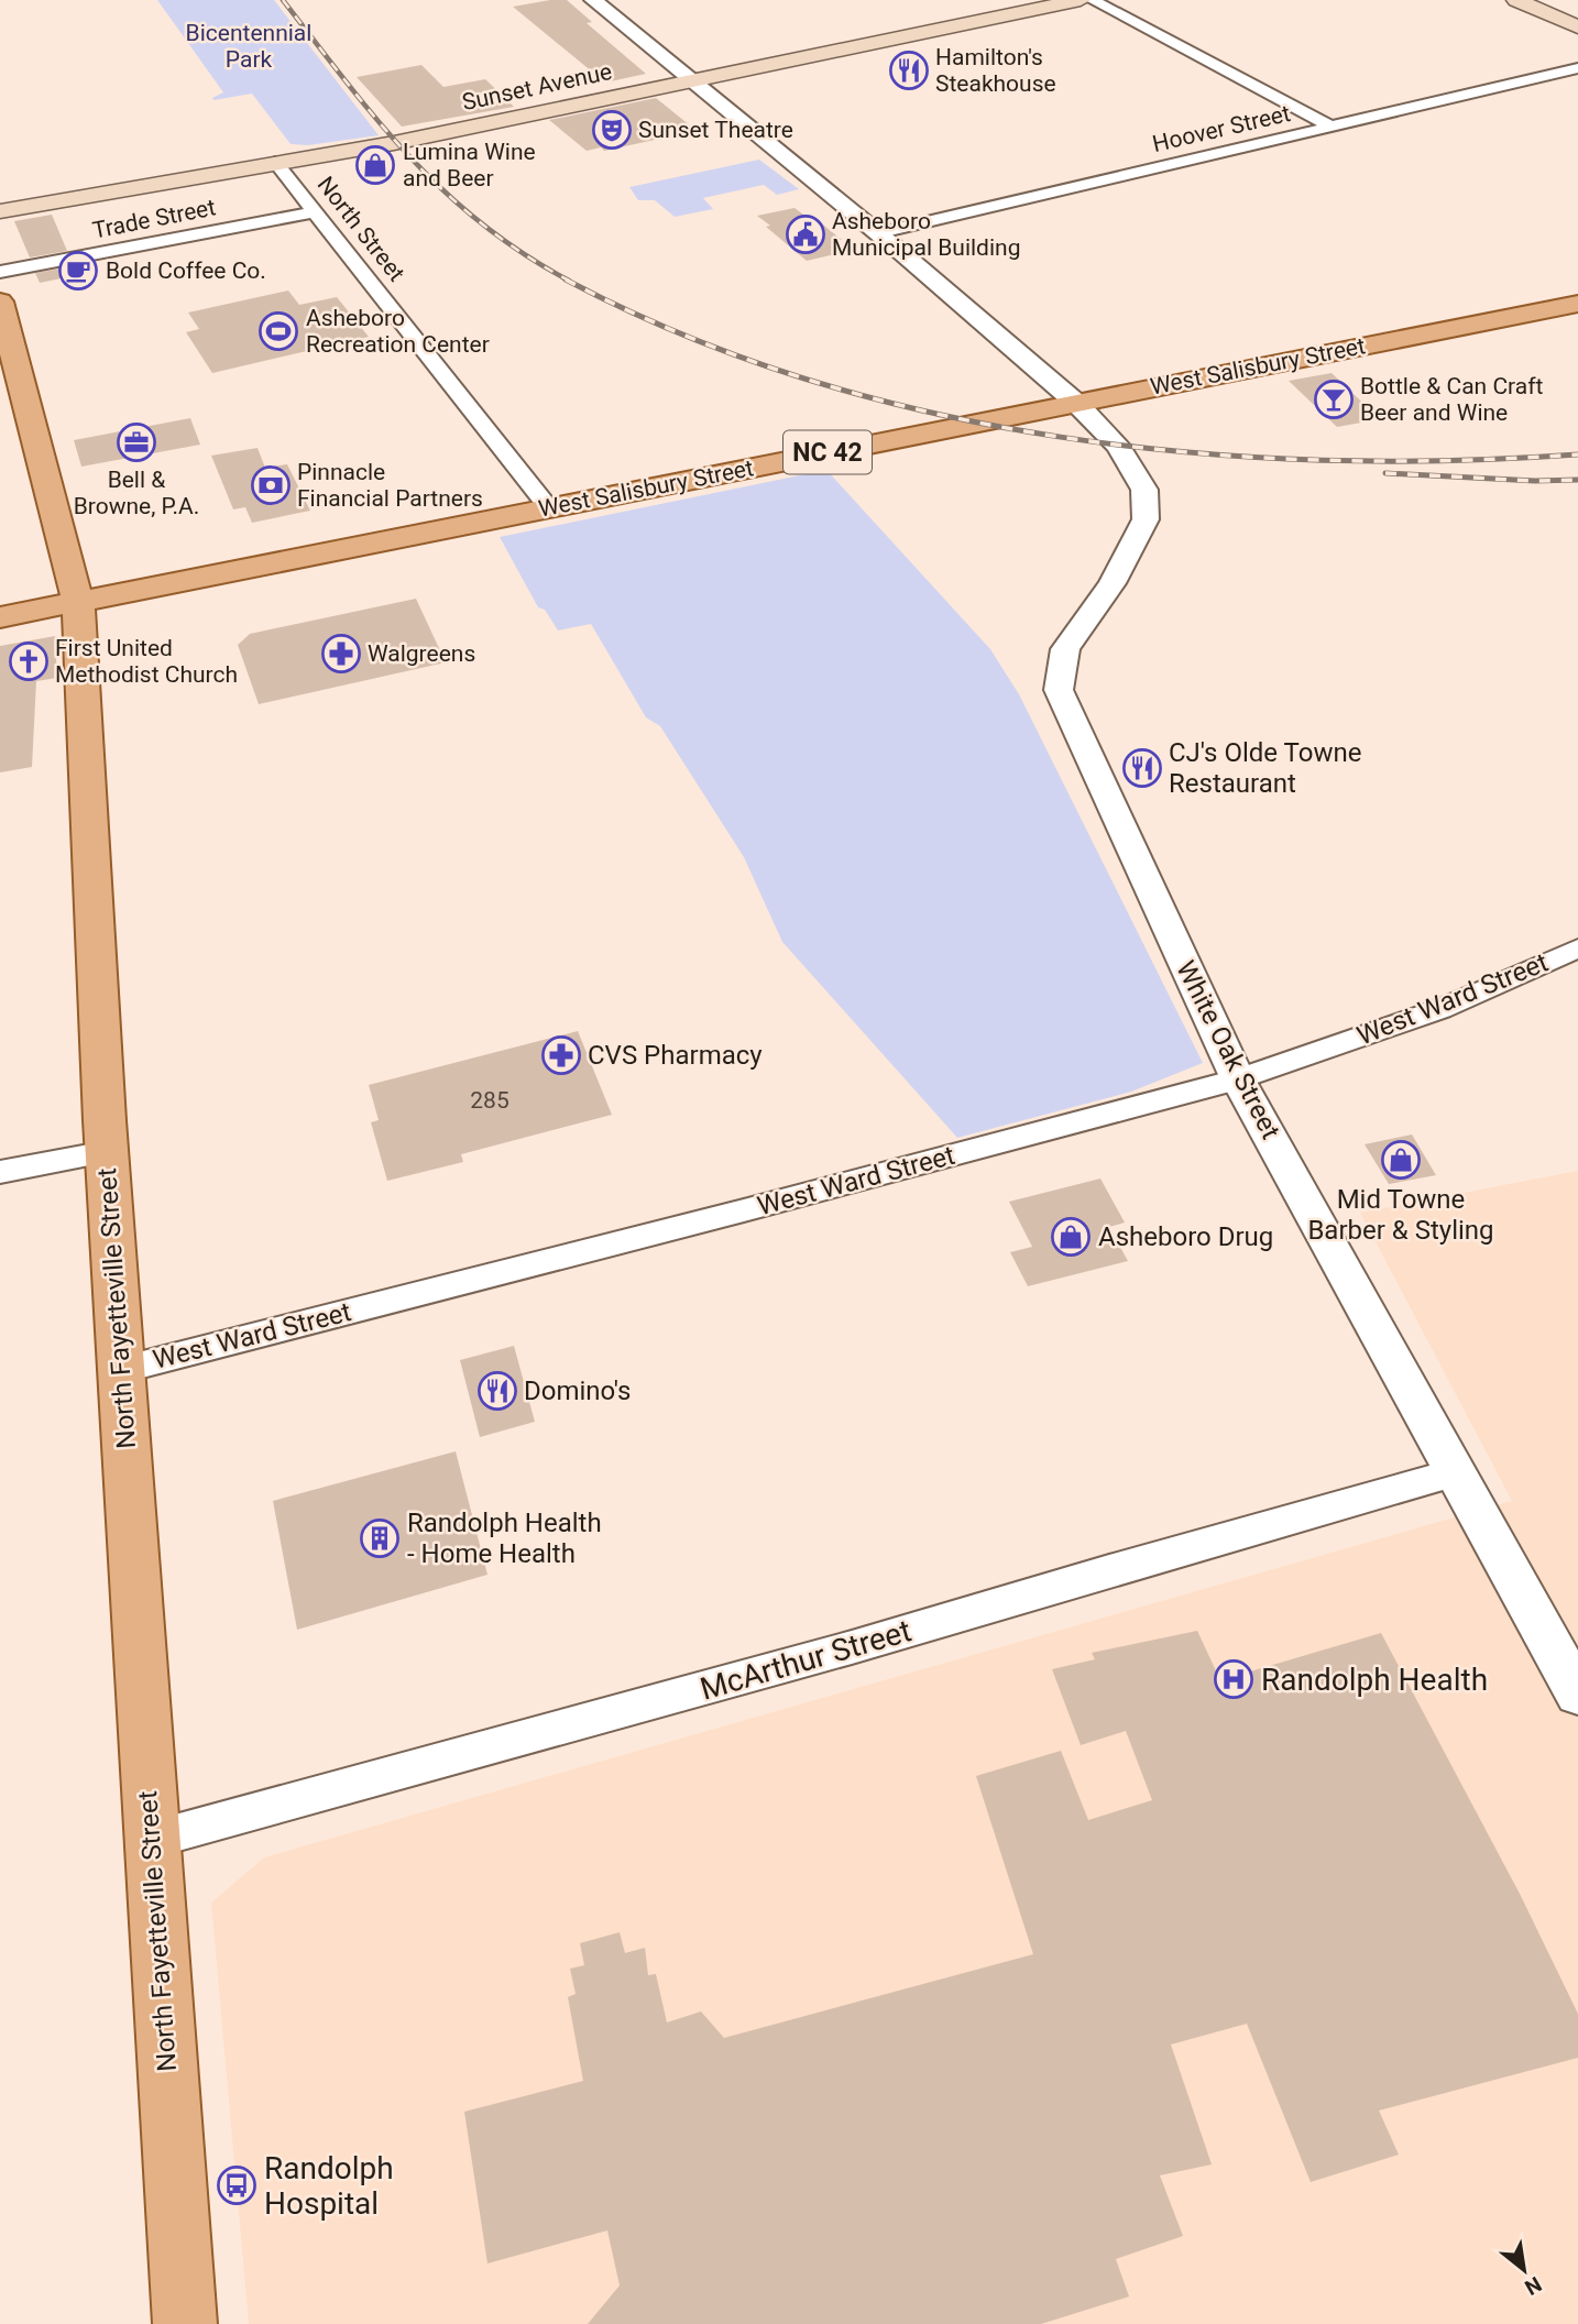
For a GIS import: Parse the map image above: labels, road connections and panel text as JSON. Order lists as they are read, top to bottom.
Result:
{
  "streets": {
    "main road": [
      "Sunset Avenue",
      "West Salisbury Street",
      "NC 42",
      "North Fayetteville Street"
    ],
    "street": [
      "Hoover Street",
      "Trade Street",
      "North Street",
      "West Ward Street",
      "White Oak Street",
      "McArthur Street"
    ]
  },
  "crossings": [
    ["Sunset Avenue", "North Street"],
    ["Sunset Avenue", "White Oak Street"],
    ["Hoover Street", "White Oak Street"],
    ["Trade Street", "North Street"],
    ["North Street", "West Salisbury Street"],
    ["West Salisbury Street", "NC 42"],
    ["West Salisbury Street", "White Oak Street"],
    ["West Salisbury Street", "North Fayetteville Street"],
    ["NC 42", "North Fayetteville Street"],
    ["West Ward Street", "White Oak Street"],
    ["West Ward Street", "North Fayetteville Street"],
    ["White Oak Street", "McArthur Street"],
    ["North Fayetteville Street", "McArthur Street"]
  ],
  "parks": ["Bicentennial Park"],
  "places": {
    "restaurant": ["Hamilton's Steakhouse", "CJ's Olde Towne Restaurant", "Domino's"],
    "theatre": ["Sunset Theatre"],
    "shop": ["Lumina Wine and Beer", "Mid Towne Barber & Styling", "Asheboro Drug"],
    "public building": ["Asheboro Municipal Building"],
    "cafe": ["Bold Coffee Co."],
    "sports": ["Asheboro Recreation Center"],
    "bar": ["Bottle & Can Craft Beer and Wine"],
    "office": ["Bell & Browne, P.A."],
    "bank": ["Pinnacle Financial Partners"],
    "pharmacy": ["Walgreens", "CVS Pharmacy"],
    "church": ["First United Methodist Church"],
    "building": ["Randolph Health - Home Health"],
    "hospital": ["Randolph Health"],
    "bus stop": ["Randolph Hospital"]
  },
  "house_numbers": ["285"],
  "north": "bottom right"
}
